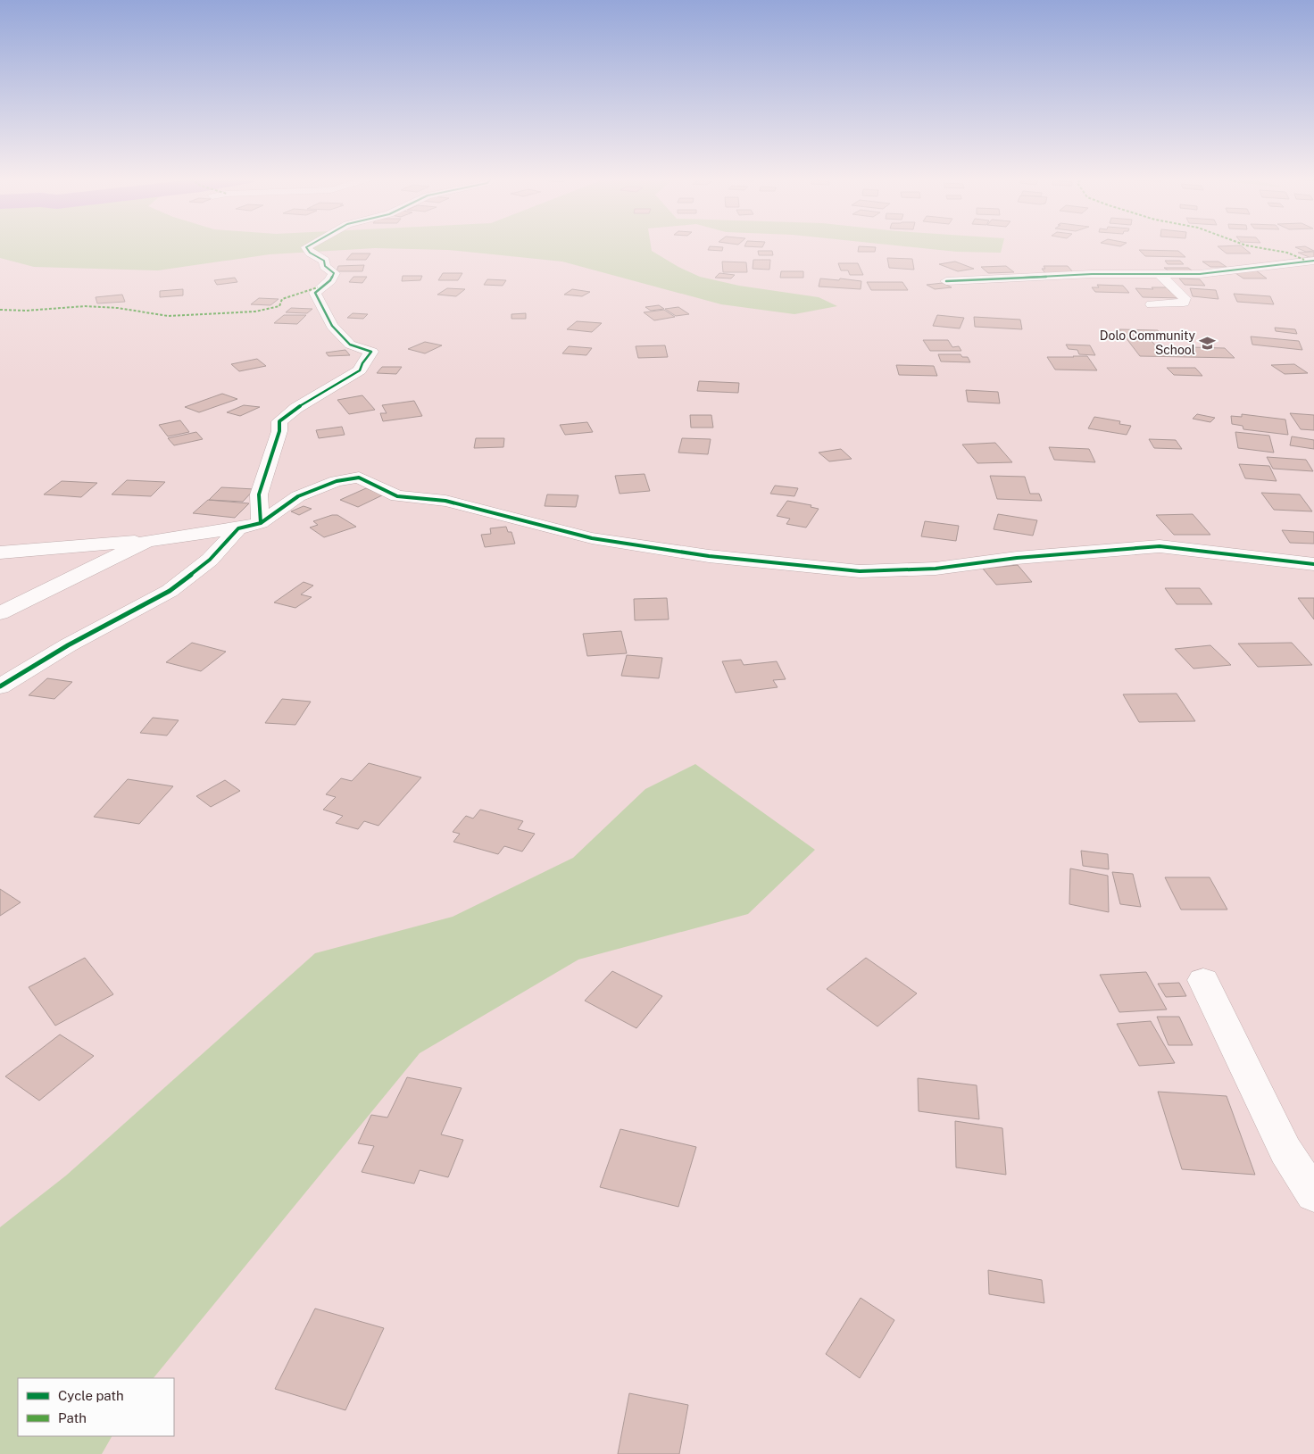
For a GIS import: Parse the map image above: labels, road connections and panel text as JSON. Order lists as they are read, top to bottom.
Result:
{
  "places": {
    "school or university": ["Dolo Community School"]
  },
  "legend": ["Cycle path", "Path"]
}
